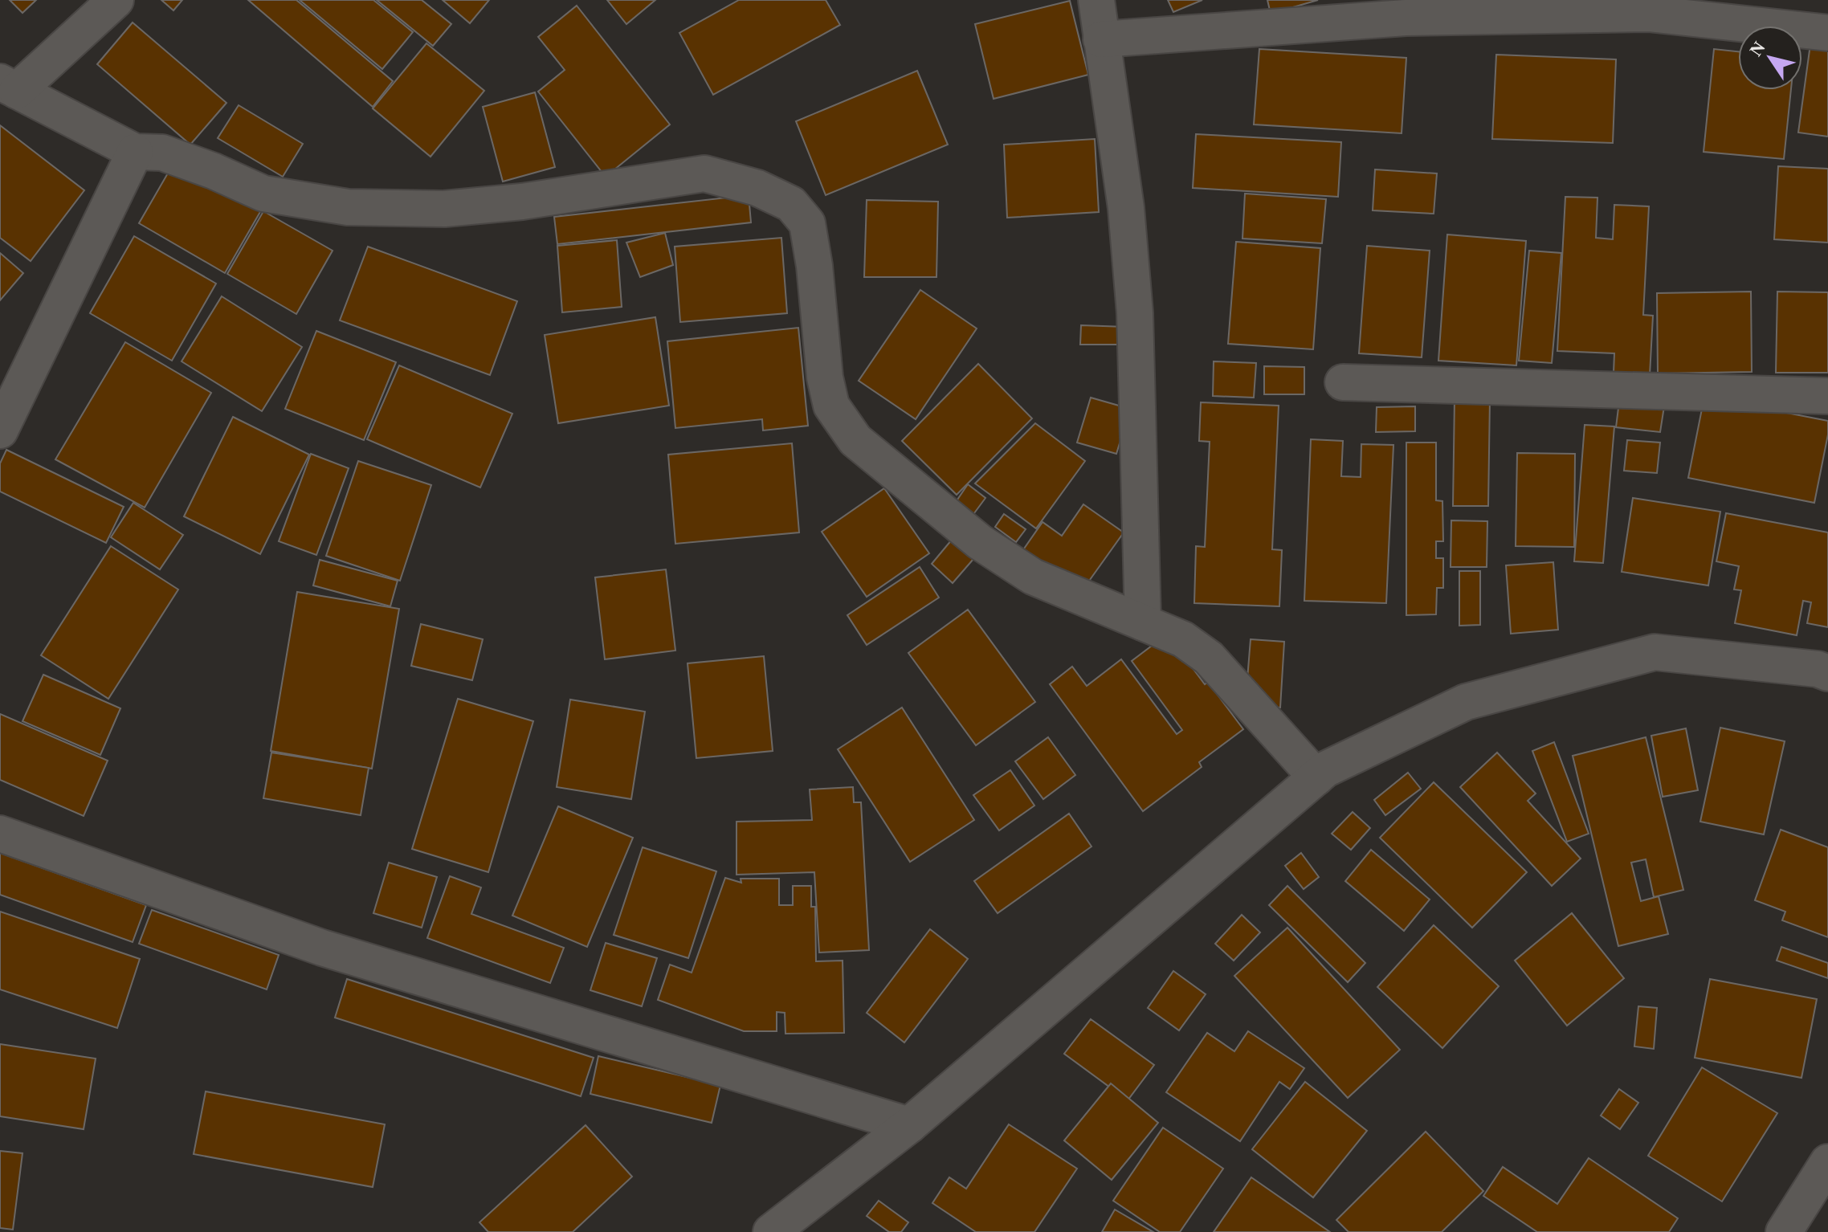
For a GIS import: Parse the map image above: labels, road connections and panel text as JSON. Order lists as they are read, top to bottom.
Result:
{
  "north": "top left"
}
